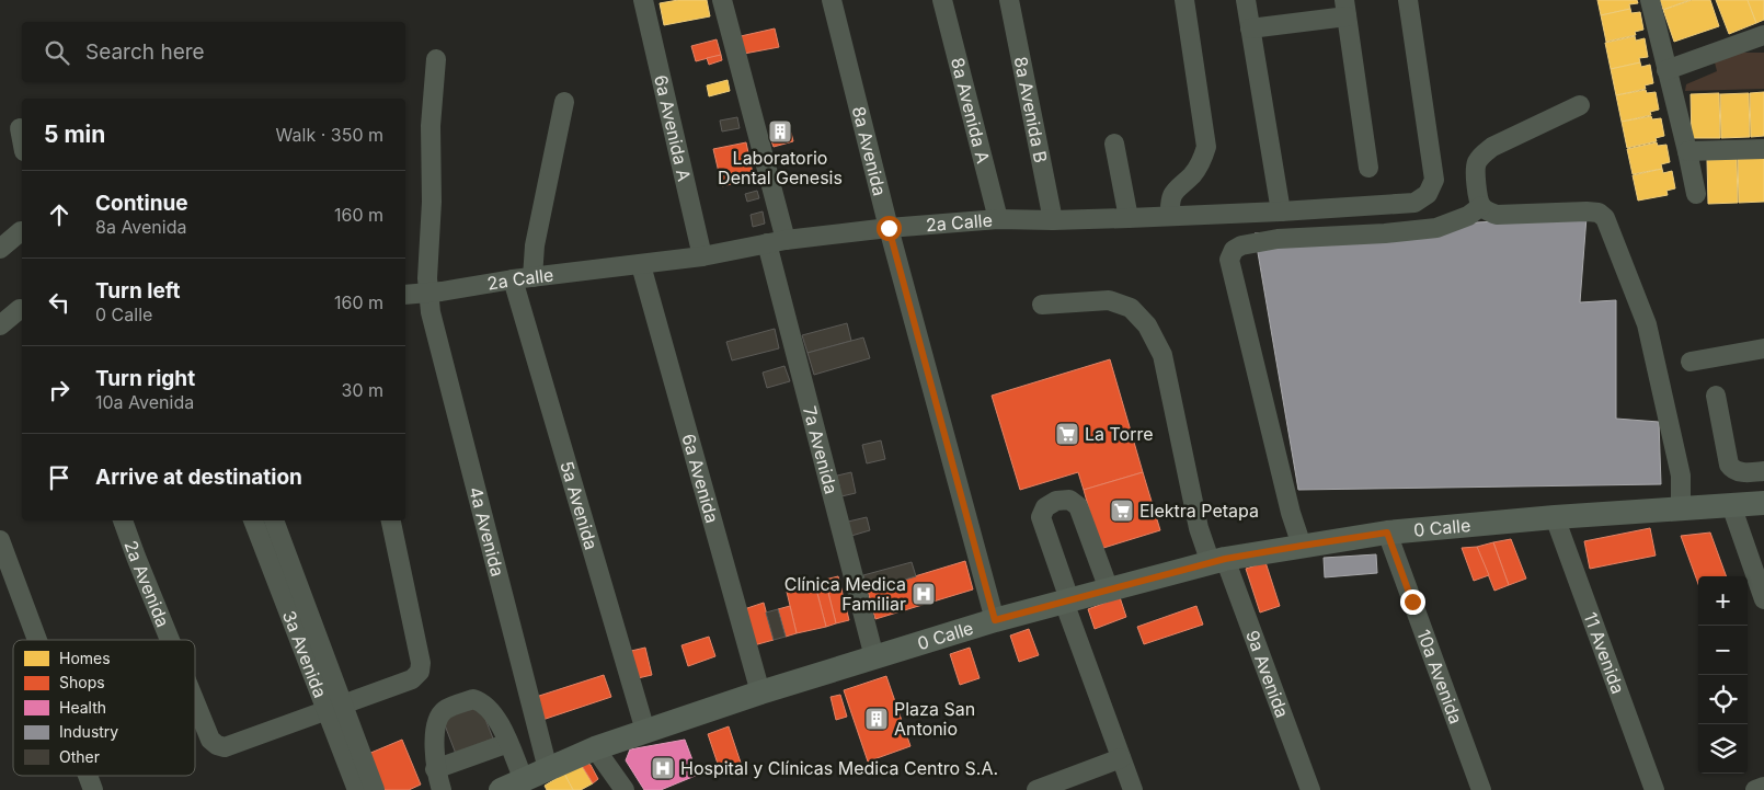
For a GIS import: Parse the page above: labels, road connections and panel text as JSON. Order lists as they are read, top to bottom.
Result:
{
  "streets": {
    "main road": ["0 Calle"],
    "street": [
      "8a Avenida A",
      "8a Avenida B",
      "6a Avenida A",
      "8a Avenida",
      "2a Calle",
      "7a Avenida",
      "6a Avenida",
      "5a Avenida",
      "4a Avenida",
      "2a Avenida",
      "3a Avenida",
      "11 Avenida",
      "9a Avenida",
      "10a Avenida"
    ]
  },
  "crossings": [
    ["8a Avenida A", "2a Calle"],
    ["8a Avenida B", "2a Calle"],
    ["6a Avenida A", "2a Calle"],
    ["8a Avenida", "2a Calle"],
    ["8a Avenida", "0 Calle"],
    ["2a Calle", "7a Avenida"],
    ["2a Calle", "6a Avenida"],
    ["2a Calle", "5a Avenida"],
    ["2a Calle", "4a Avenida"],
    ["7a Avenida", "0 Calle"],
    ["6a Avenida", "0 Calle"],
    ["5a Avenida", "0 Calle"],
    ["0 Calle", "4a Avenida"],
    ["0 Calle", "11 Avenida"],
    ["0 Calle", "9a Avenida"],
    ["0 Calle", "10a Avenida"],
    ["2a Avenida", "3a Avenida"]
  ],
  "places": {
    "building": ["Laboratorio Dental Genesis", "Plaza San Antonio"],
    "supermarket": ["La Torre", "Elektra Petapa"],
    "hospital": ["Clínica Medica Familiar", "Hospital y Clínicas Medica Centro S.A."]
  },
  "legend": [
    "Homes",
    "Shops",
    "Health",
    "Industry",
    "Other"
  ],
  "page": {
    "search": "Search here",
    "heading": ["5 min", "Walk · 350 m"],
    "list": [
      ["Continue", "8a Avenida", "160 m"],
      ["Turn left", "0 Calle", "160 m"],
      ["Turn right", "10a Avenida", "30 m"],
      "Arrive at destination"
    ],
    "map_buttons": ["+", "−"]
  }
}
